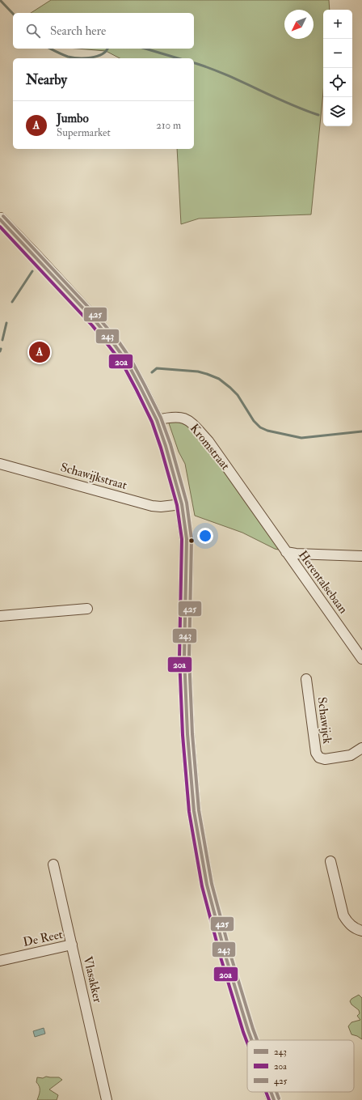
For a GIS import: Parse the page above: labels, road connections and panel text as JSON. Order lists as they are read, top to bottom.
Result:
{
  "streets": {
    "street": [
      "Kromstraat",
      "Schawijkstraat",
      "Herentalsebaan",
      "Schawijck",
      "De Reet",
      "Vlasakker"
    ]
  },
  "crossings": [
    ["Kromstraat", "Herentalsebaan"],
    ["De Reet", "Vlasakker"]
  ],
  "lines": ["transit line 425", "transit line 243", "transit line 20a"],
  "legend": ["243", "20a", "425"],
  "north": "bottom left",
  "page": {
    "map_buttons": ["+", "−"],
    "search": "Search here",
    "heading": "Nearby",
    "list": [
      {
        "mark": "A",
        "name": "Jumbo",
        "note": "Supermarket",
        "value": "210 m"
      }
    ],
    "pins": "A"
  }
}
